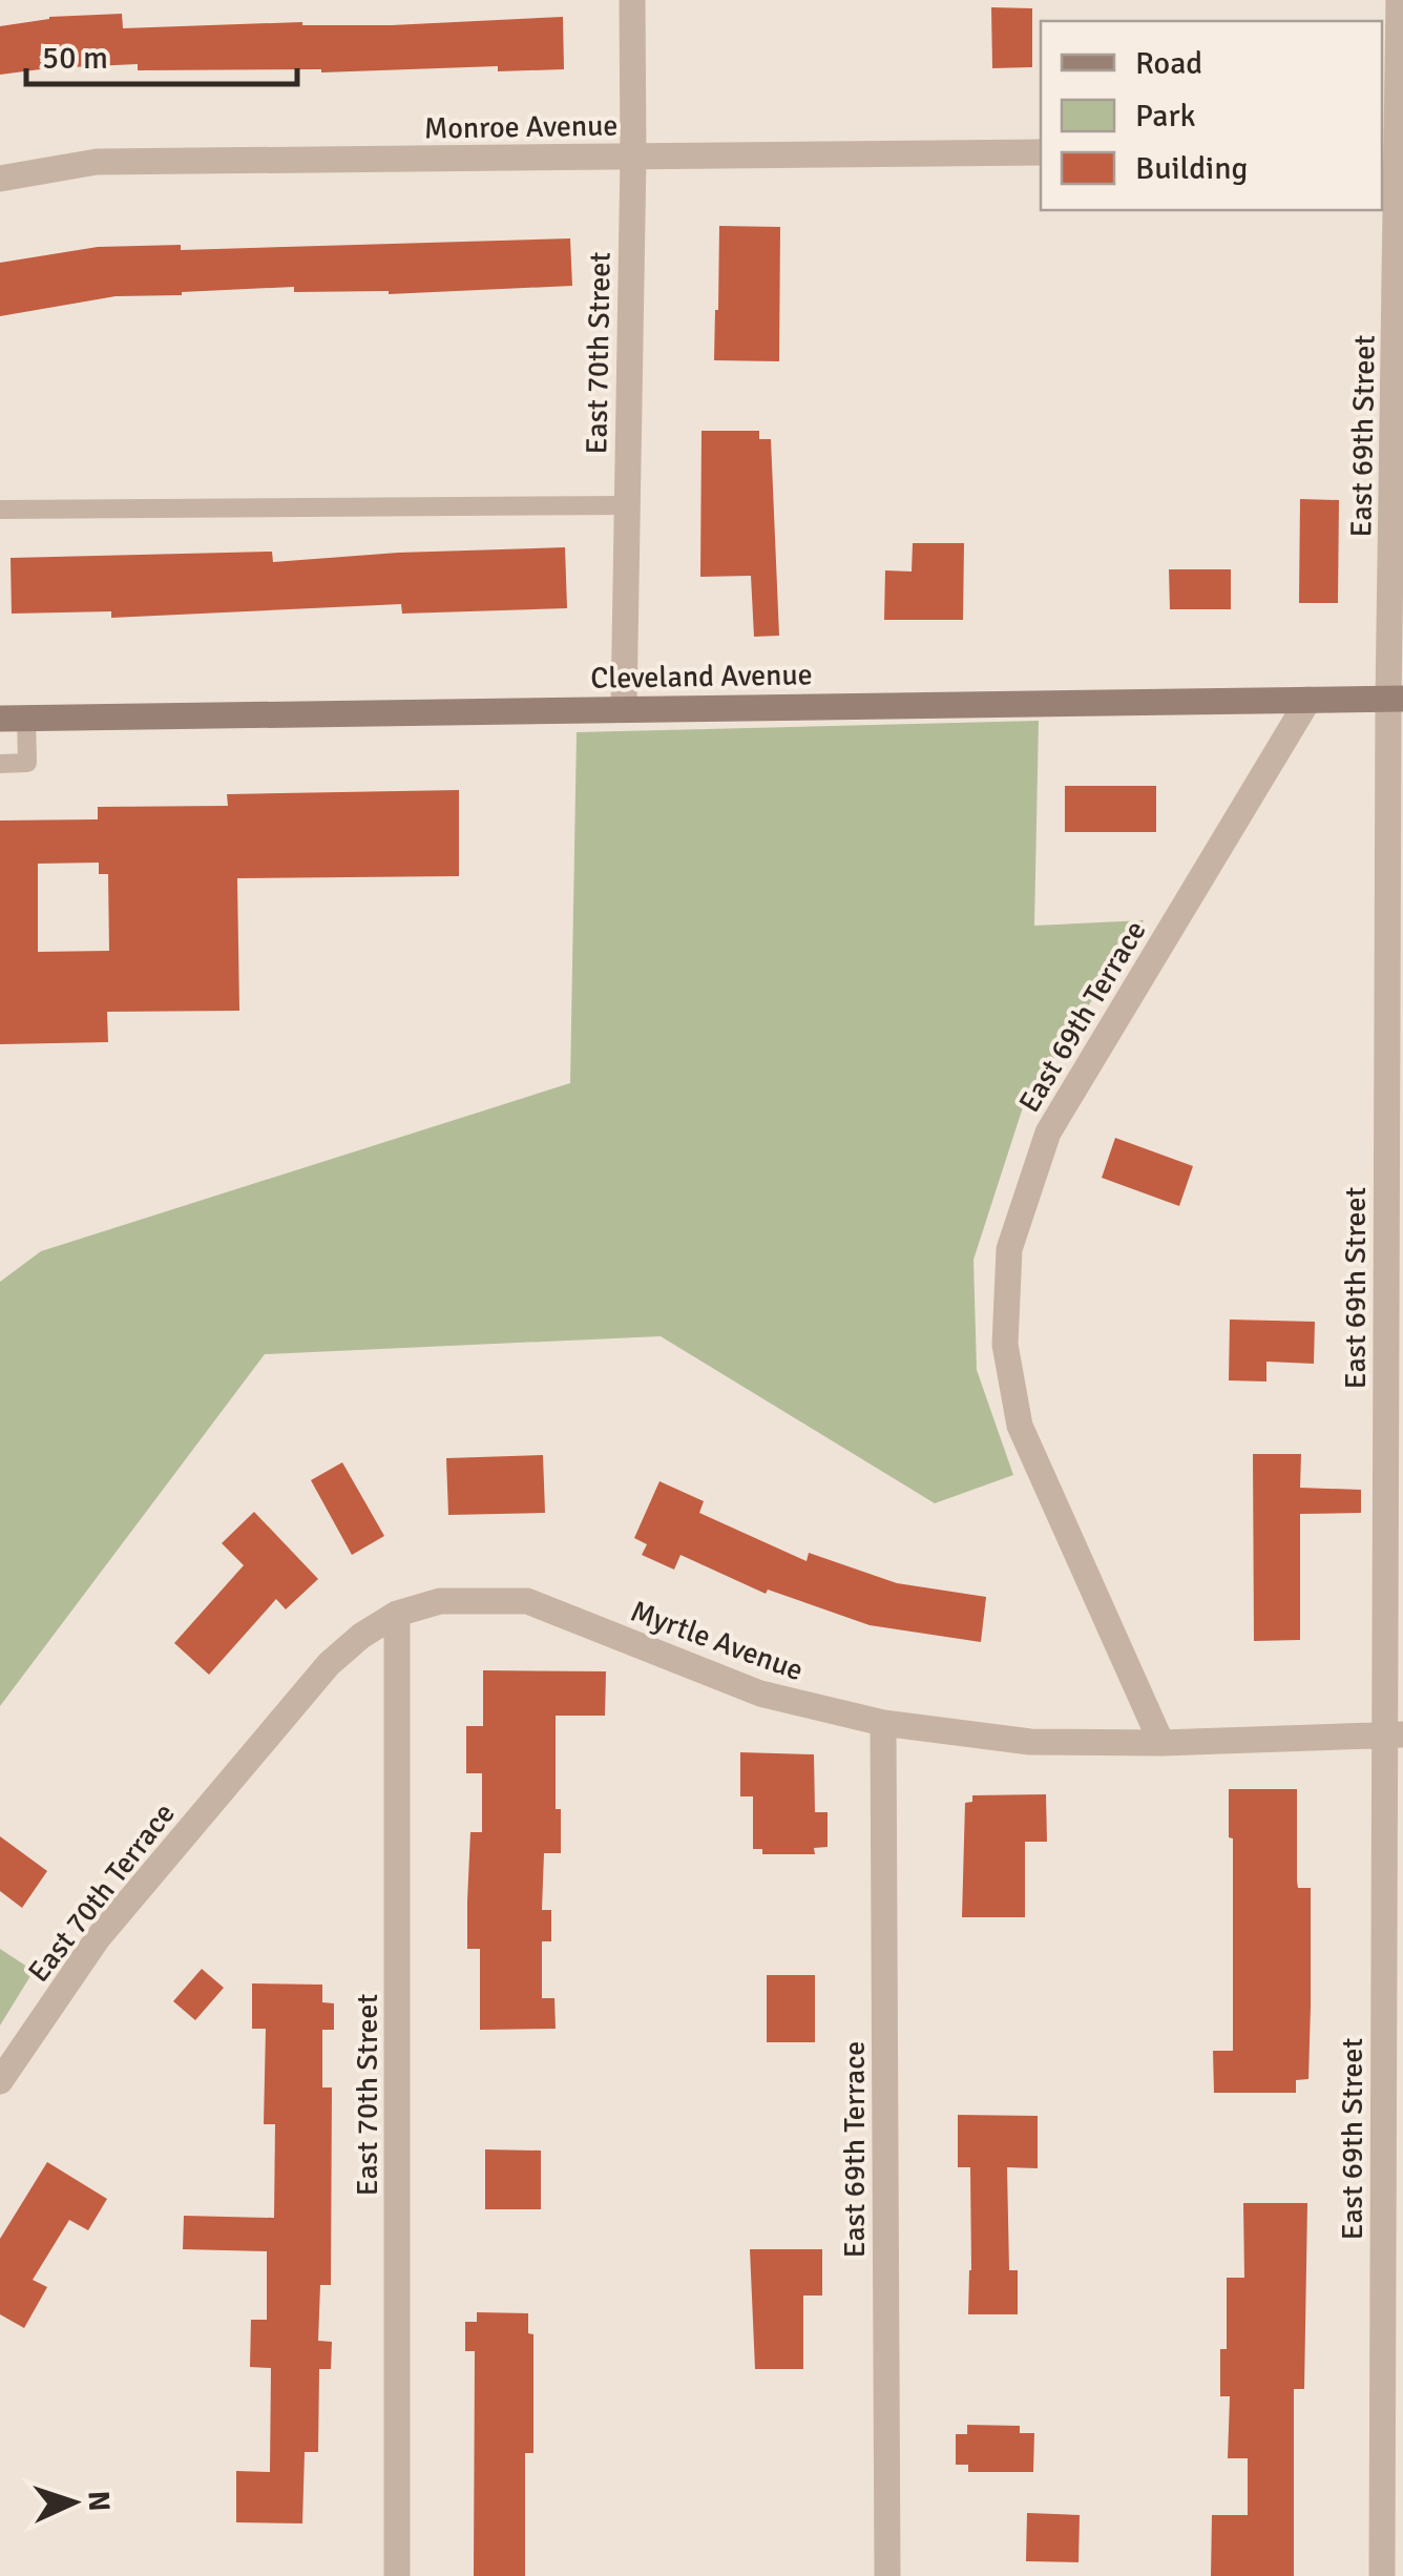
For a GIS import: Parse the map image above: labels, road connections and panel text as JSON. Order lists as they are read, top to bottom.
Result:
{
  "streets": {
    "main road": ["Cleveland Avenue"],
    "street": [
      "Monroe Avenue",
      "East 70th Street",
      "East 69th Street",
      "East 69th Terrace",
      "Myrtle Avenue",
      "East 70th Terrace"
    ]
  },
  "crossings": [
    ["Monroe Avenue", "East 70th Street"],
    ["East 70th Street", "Cleveland Avenue"],
    ["East 70th Street", "Myrtle Avenue"],
    ["East 69th Street", "Cleveland Avenue"],
    ["East 69th Street", "Myrtle Avenue"],
    ["Cleveland Avenue", "East 69th Terrace"],
    ["East 69th Terrace", "Myrtle Avenue"],
    ["Myrtle Avenue", "East 70th Terrace"]
  ],
  "legend": ["Road", "Park", "Building"],
  "scale_bar": "50 m",
  "north": "right"
}
